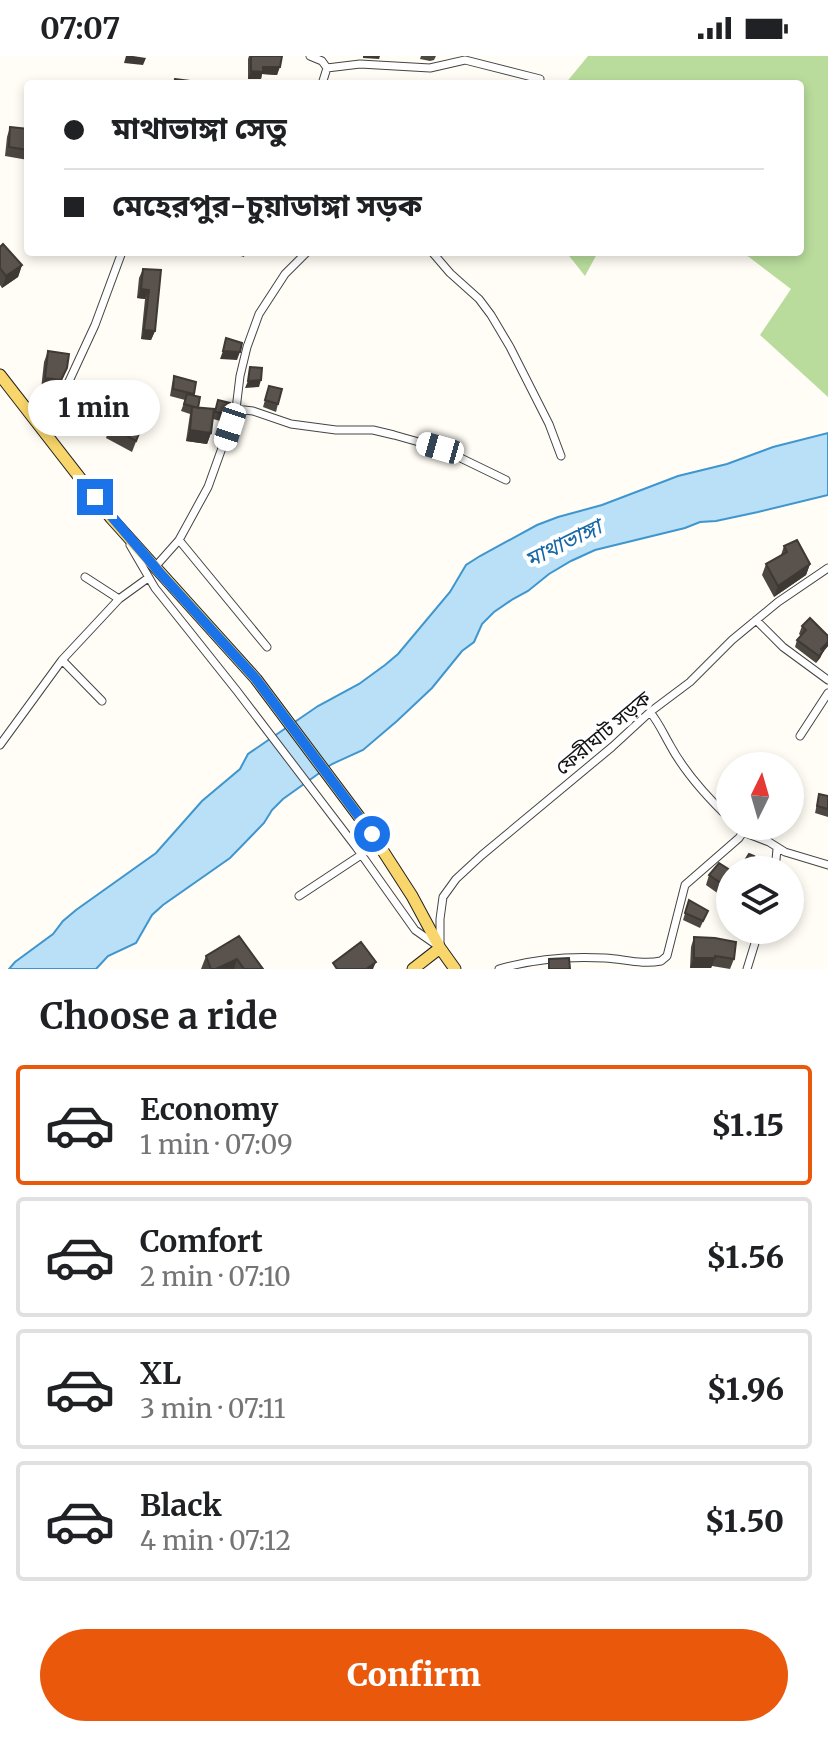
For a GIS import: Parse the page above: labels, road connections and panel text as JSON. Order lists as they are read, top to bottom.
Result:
{
  "streets": {
    "street": ["ফেরীঘাট সড়ক"]
  },
  "water": ["মাথাভাঙ্গা"],
  "north": "top",
  "page": {
    "status": "07:07",
    "banner": ["মাথাভাঙ্গা সেতু", "মেহেরপুর-চুয়াডাঙ্গা সড়ক"],
    "bubble": "1 min",
    "heading": "Choose a ride",
    "list": [
      {
        "name": "Economy",
        "note": "1 min · 07:09",
        "value": "$1.15"
      },
      {
        "name": "Comfort",
        "note": "2 min · 07:10",
        "value": "$1.56"
      },
      {
        "name": "XL",
        "note": "3 min · 07:11",
        "value": "$1.96"
      },
      {
        "name": "Black",
        "note": "4 min · 07:12",
        "value": "$1.50"
      }
    ],
    "buttons": "Confirm"
  }
}
